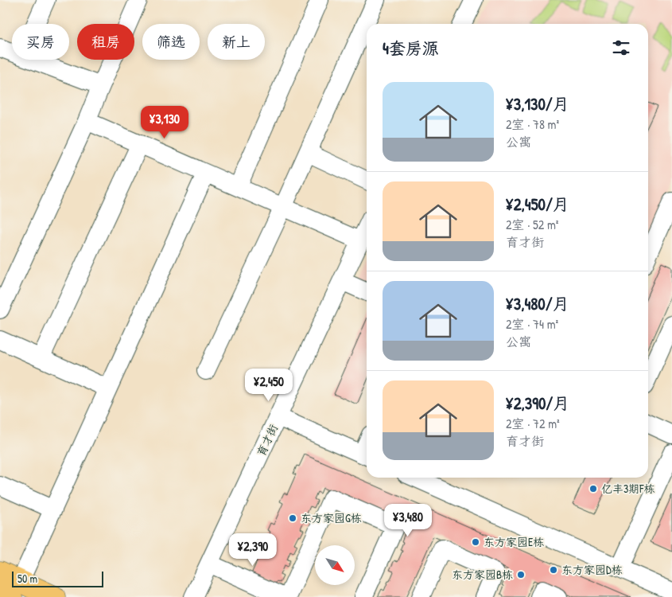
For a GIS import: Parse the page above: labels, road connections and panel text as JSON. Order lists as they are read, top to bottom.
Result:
{
  "streets": {
    "street": ["育才街"]
  },
  "places": [
    "亿丰3期F栋",
    "东方家园G栋",
    "东方家园E栋",
    "东方家园D栋",
    "东方家园B栋"
  ],
  "scale_bar": "50 m",
  "north": "bottom right",
  "page": {
    "chip": [
      "买房",
      "租房",
      "筛选",
      "新上"
    ],
    "heading": "4套房源",
    "list": [
      {
        "name": "¥3,130/月",
        "note": "2室 · 78 m² · 公寓"
      },
      {
        "name": "¥2,450/月",
        "note": "2室 · 52 m² · 育才街"
      },
      {
        "name": "¥3,480/月",
        "note": "2室 · 74 m² · 公寓"
      },
      {
        "name": "¥2,390/月",
        "note": "2室 · 72 m² · 育才街"
      }
    ],
    "price": [
      "¥3,130",
      "¥2,450",
      "¥3,480",
      "¥2,390"
    ],
    "scale": "50 m"
  }
}
